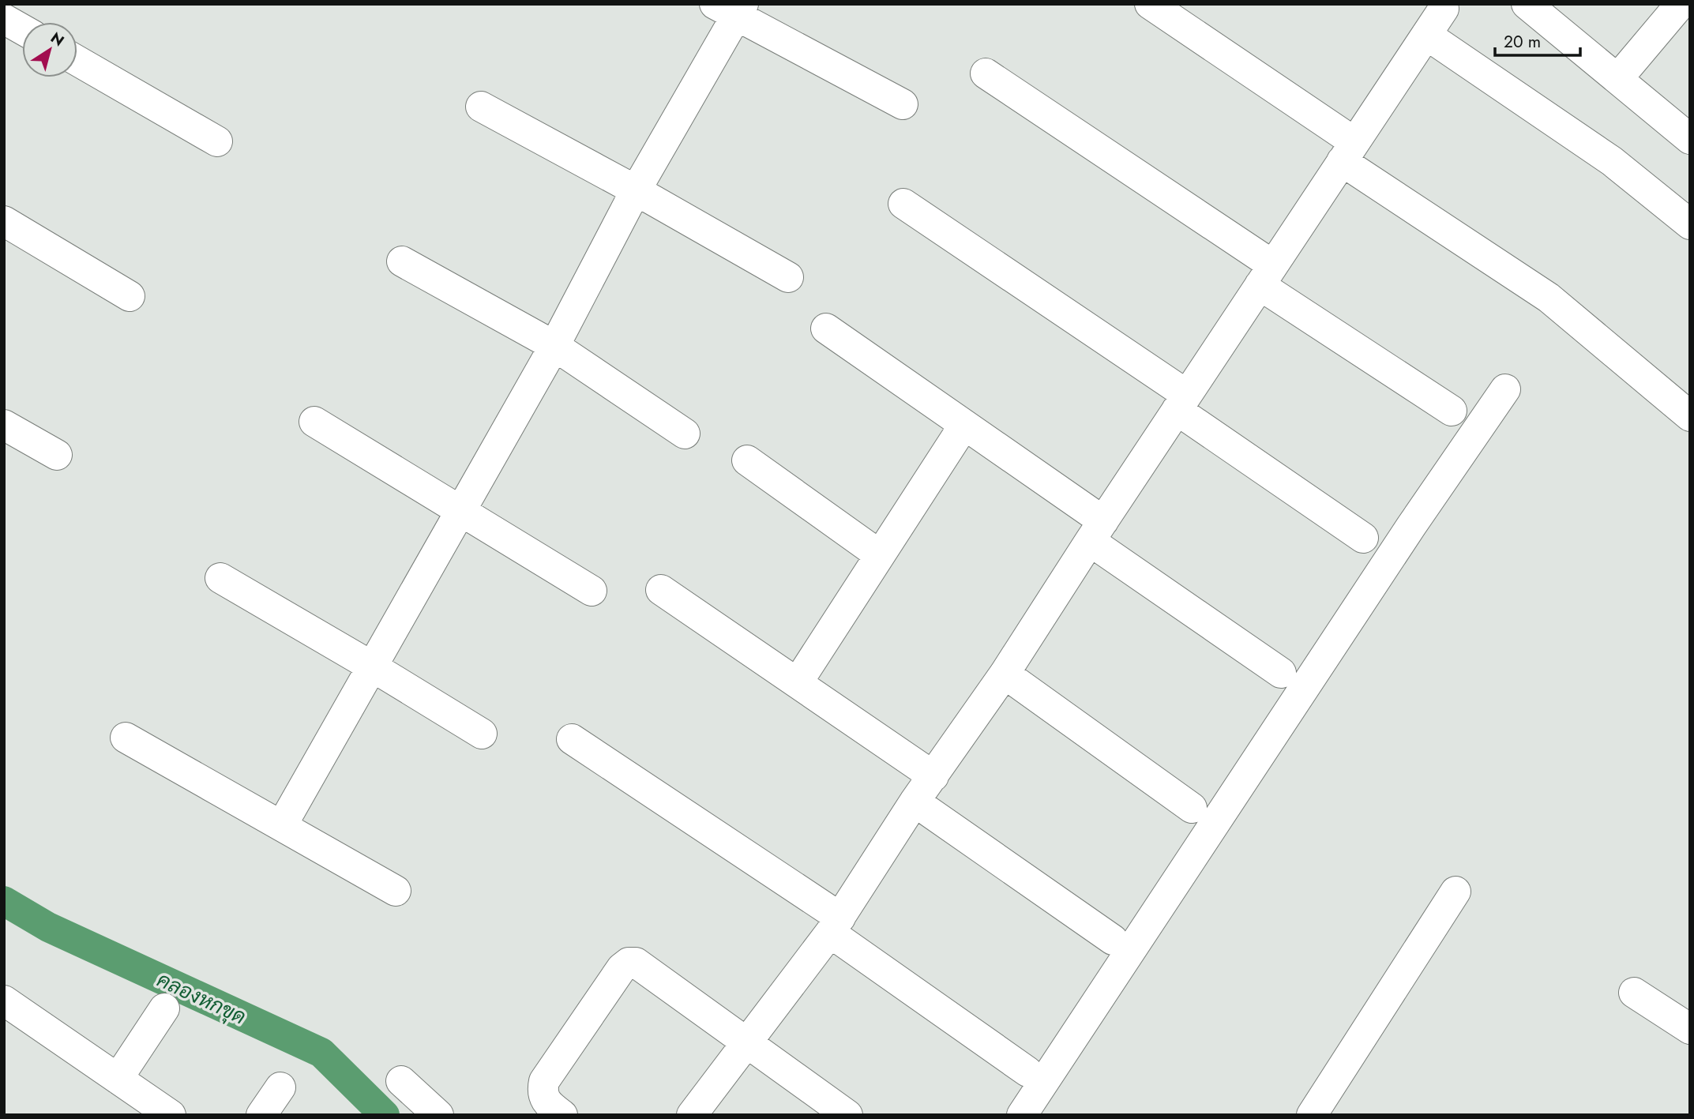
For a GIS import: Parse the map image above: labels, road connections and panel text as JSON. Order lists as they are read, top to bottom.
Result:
{
  "water": ["คลองหกขุด"],
  "scale_bar": "20 m",
  "north": "top right"
}
